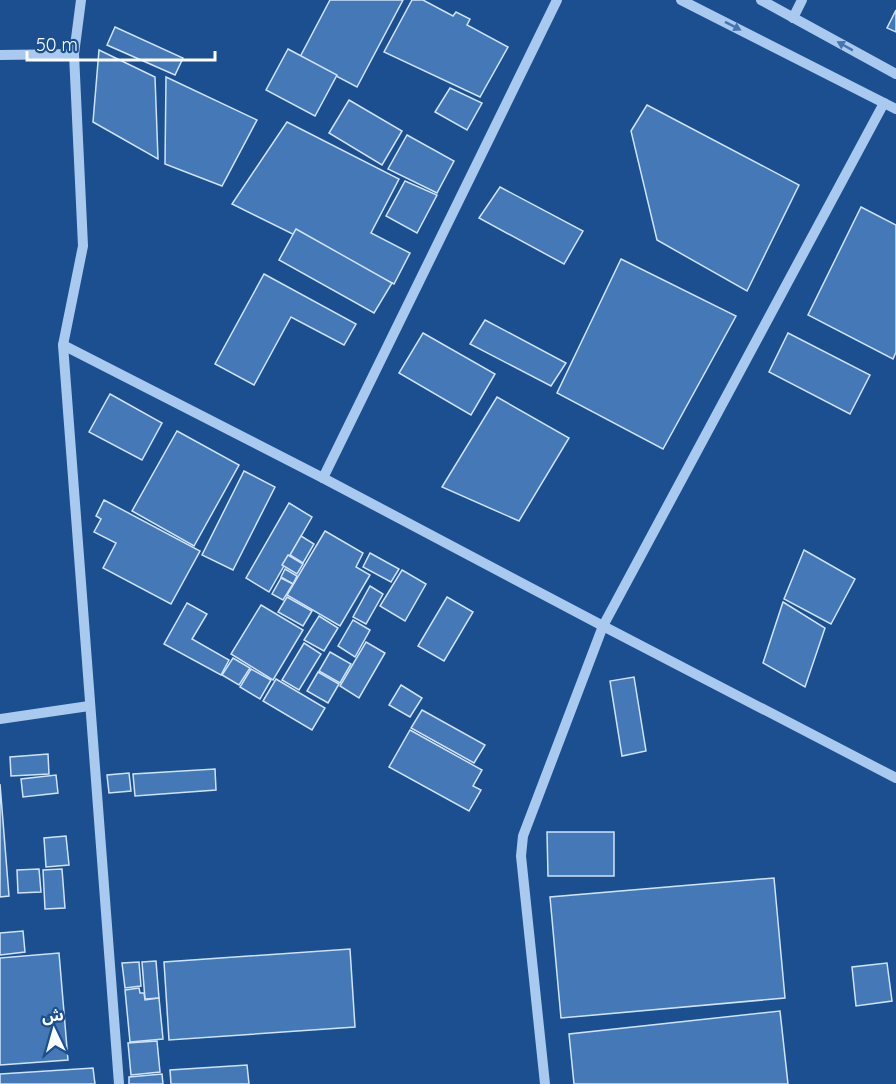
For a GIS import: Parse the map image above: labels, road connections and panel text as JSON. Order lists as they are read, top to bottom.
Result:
{
  "scale_bar": "50 m",
  "north": "top"
}
